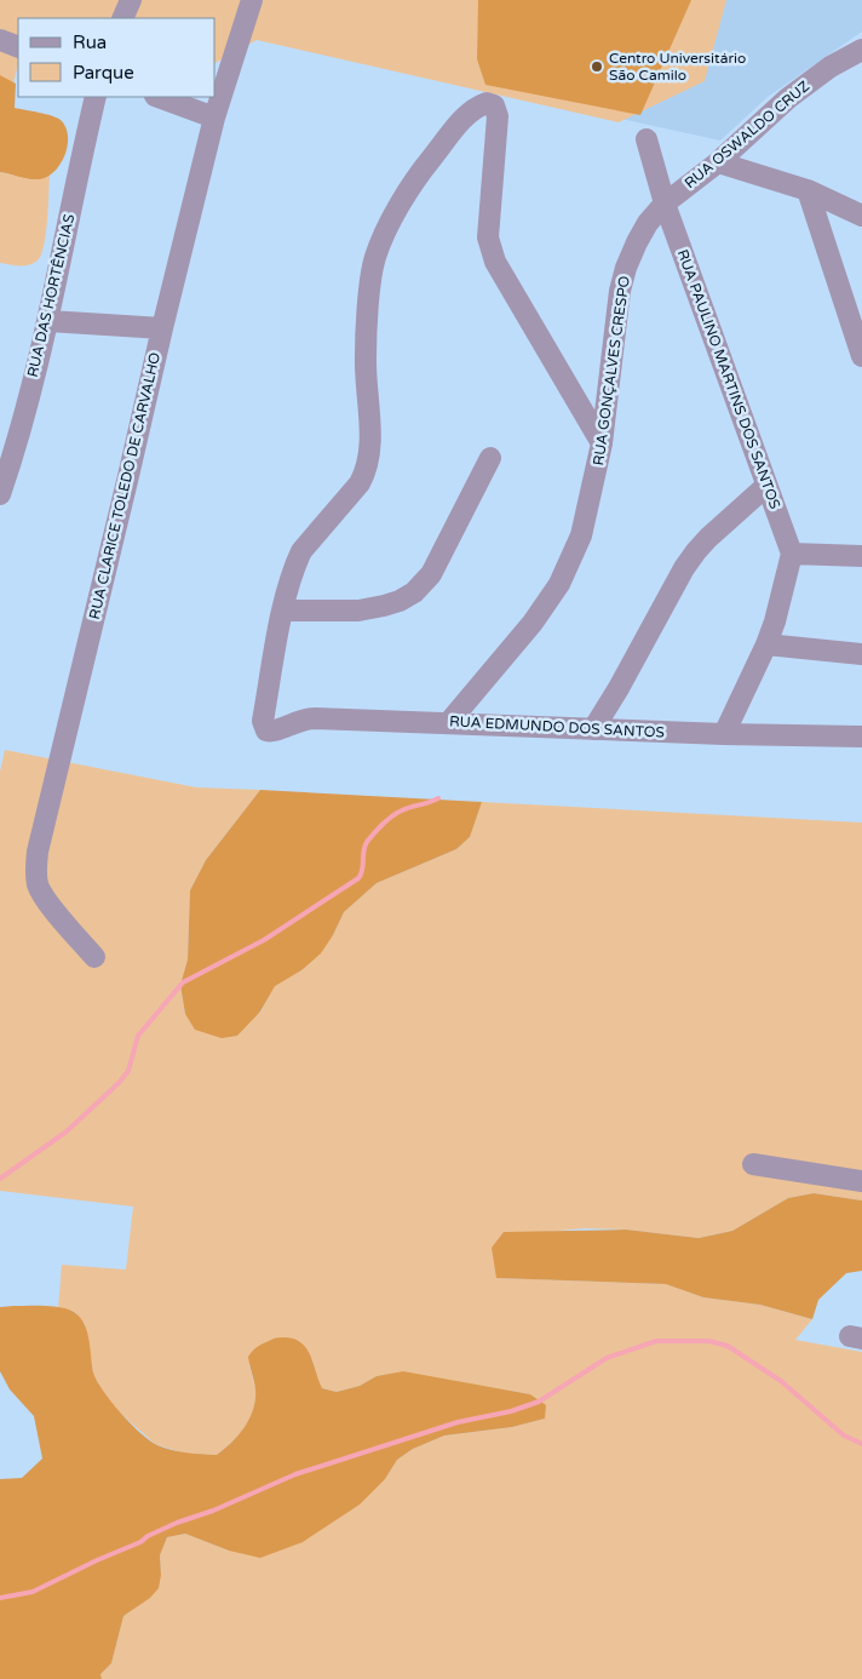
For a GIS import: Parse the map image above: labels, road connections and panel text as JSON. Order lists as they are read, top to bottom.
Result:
{
  "streets": {
    "street": [
      "RUA OSWALDO CRUZ",
      "RUA DAS HORTÊNCIAS",
      "RUA GONÇALVES CRESPO",
      "RUA PAULINO MARTINS DOS SANTOS",
      "RUA CLARICE TOLEDO DE CARVALHO",
      "RUA EDMUNDO DOS SANTOS"
    ]
  },
  "crossings": [
    ["RUA OSWALDO CRUZ", "RUA GONÇALVES CRESPO"],
    ["RUA OSWALDO CRUZ", "RUA PAULINO MARTINS DOS SANTOS"],
    ["RUA GONÇALVES CRESPO", "RUA PAULINO MARTINS DOS SANTOS"],
    ["RUA GONÇALVES CRESPO", "RUA EDMUNDO DOS SANTOS"]
  ],
  "places": ["Centro Universitário São Camilo"],
  "legend": ["Rua", "Parque"]
}
